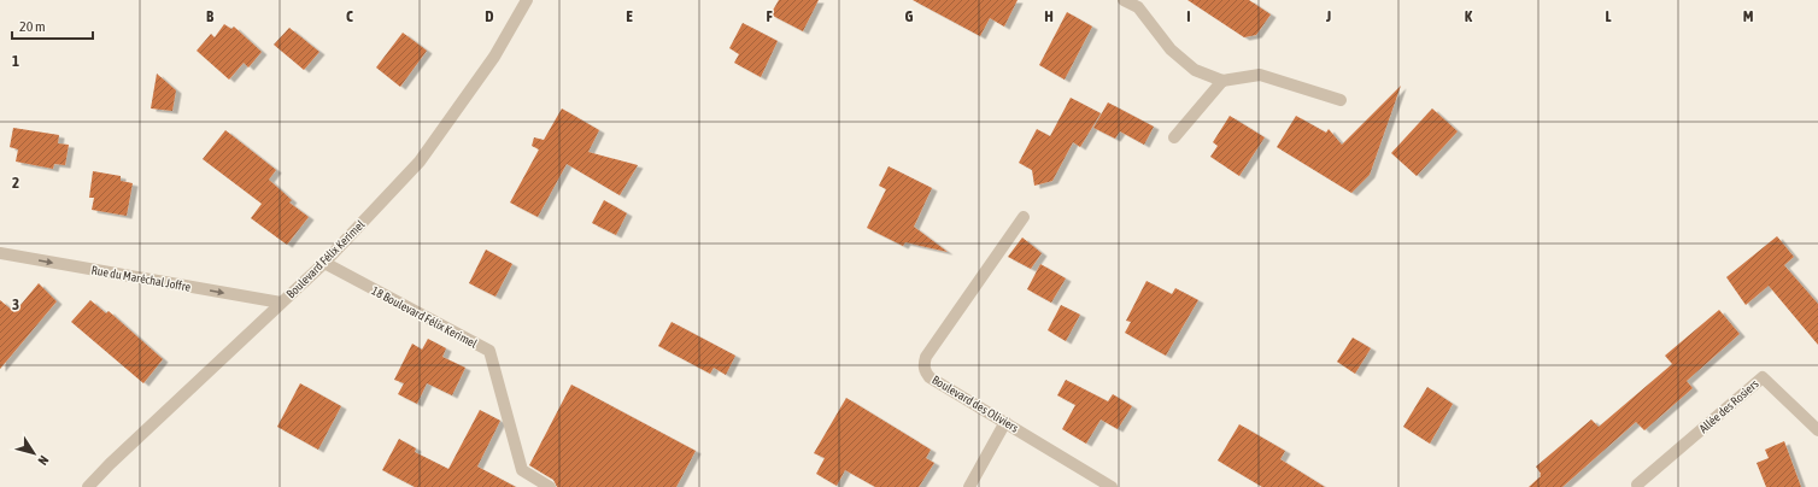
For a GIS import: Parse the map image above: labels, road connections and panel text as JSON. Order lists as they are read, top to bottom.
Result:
{
  "streets": {
    "street": [
      "Boulevard Félix Kerimel",
      "Rue du Maréchal Joffre",
      "18 Boulevard Félix Kerimel",
      "Boulevard des Oliviers",
      "Allée des Rosiers"
    ]
  },
  "crossings": [
    ["Boulevard Félix Kerimel", "Rue du Maréchal Joffre"],
    ["Boulevard Félix Kerimel", "18 Boulevard Félix Kerimel"]
  ],
  "one_way": ["Rue du Maréchal Joffre"],
  "scale_bar": "20 m",
  "north": "bottom right",
  "grid": {
    "columns": [
      "B",
      "C",
      "D",
      "E",
      "F",
      "G",
      "H",
      "I",
      "J",
      "K",
      "L",
      "M"
    ],
    "rows": ["1", "2", "3"]
  }
}
